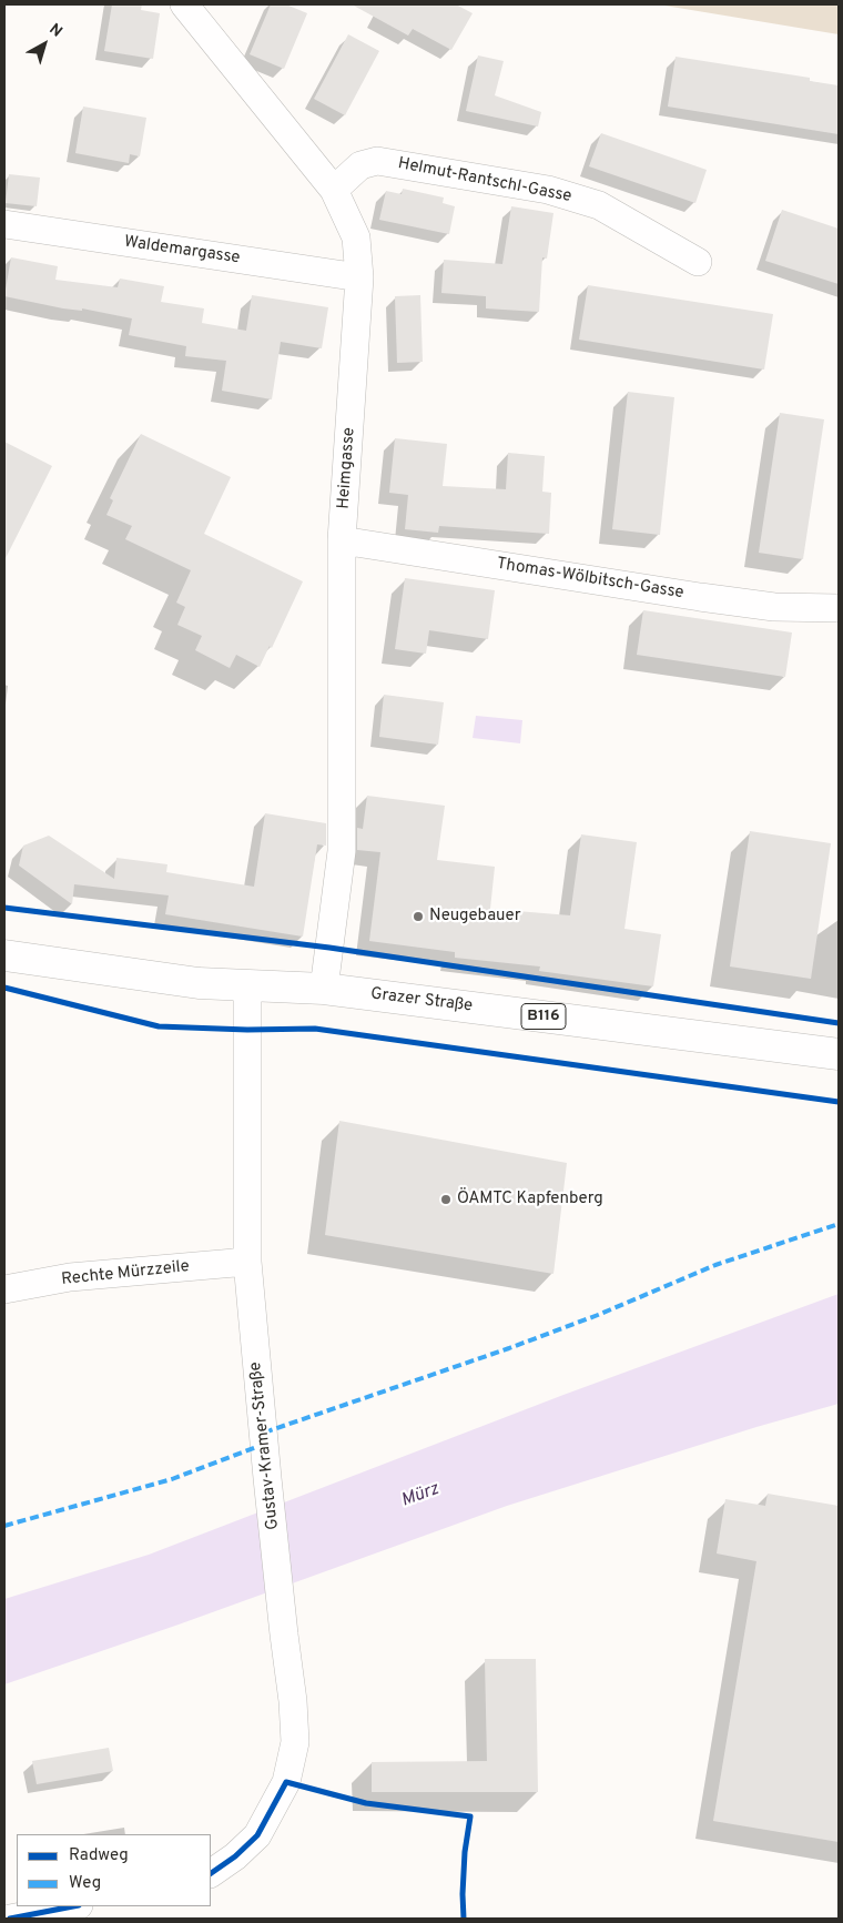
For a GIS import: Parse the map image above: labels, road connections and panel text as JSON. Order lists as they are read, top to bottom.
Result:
{
  "streets": {
    "main road": ["Grazer Straße", "B116"],
    "street": [
      "Helmut-Rantschl-Gasse",
      "Waldemargasse",
      "Heimgasse",
      "Thomas-Wölbitsch-Gasse",
      "Rechte Mürzzeile",
      "Gustav-Kramer-Straße"
    ]
  },
  "crossings": [
    ["Helmut-Rantschl-Gasse", "Heimgasse"],
    ["Waldemargasse", "Heimgasse"],
    ["Heimgasse", "Thomas-Wölbitsch-Gasse"],
    ["Heimgasse", "Grazer Straße"],
    ["Grazer Straße", "Gustav-Kramer-Straße"],
    ["Rechte Mürzzeile", "Gustav-Kramer-Straße"]
  ],
  "water": ["Mürz"],
  "places": ["Neugebauer", "ÖAMTC Kapfenberg"],
  "legend": ["Radweg", "Weg"],
  "north": "top right"
}
